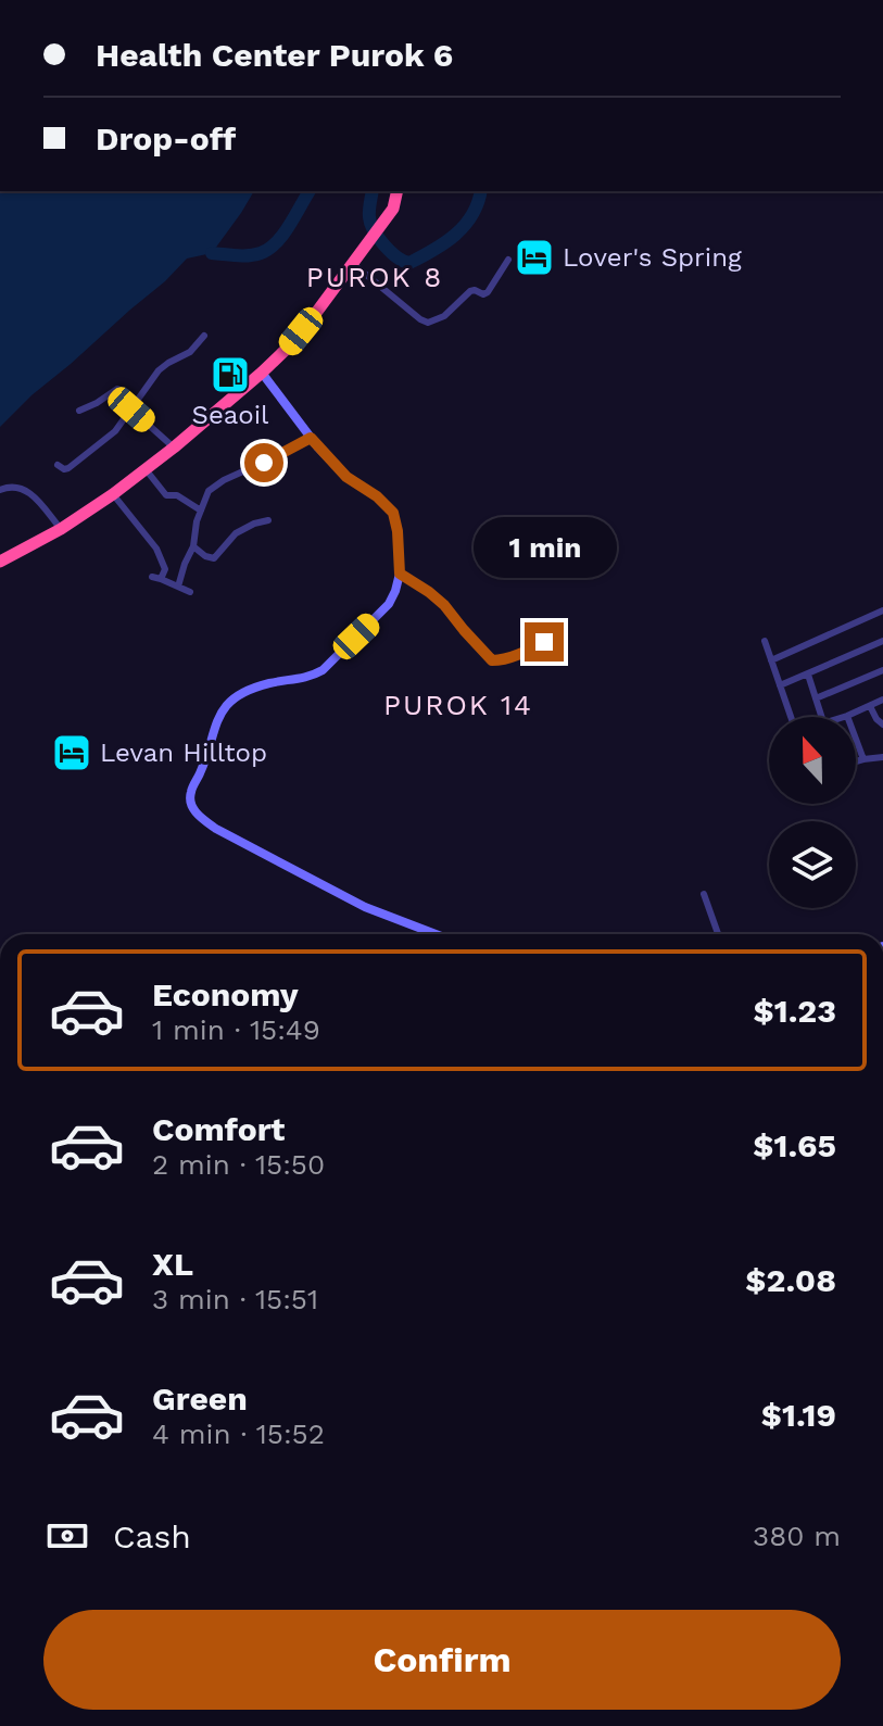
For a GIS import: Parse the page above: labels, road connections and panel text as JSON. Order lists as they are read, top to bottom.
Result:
{
  "districts": ["PUROK 8", "PUROK 14"],
  "places": {
    "hotel": ["Lover's Spring", "Levan Hilltop"],
    "fuel station": ["Seaoil"]
  },
  "north": "top",
  "page": {
    "banner": ["Health Center Purok 6", "Drop-off"],
    "bubble": "1 min",
    "list": [
      {
        "name": "Economy",
        "note": "1 min · 15:49",
        "value": "$1.23"
      },
      {
        "name": "Comfort",
        "note": "2 min · 15:50",
        "value": "$1.65"
      },
      {
        "name": "XL",
        "note": "3 min · 15:51",
        "value": "$2.08"
      },
      {
        "name": "Green",
        "note": "4 min · 15:52",
        "value": "$1.19"
      }
    ],
    "pay": ["Cash", "380 m"],
    "buttons": "Confirm"
  }
}
